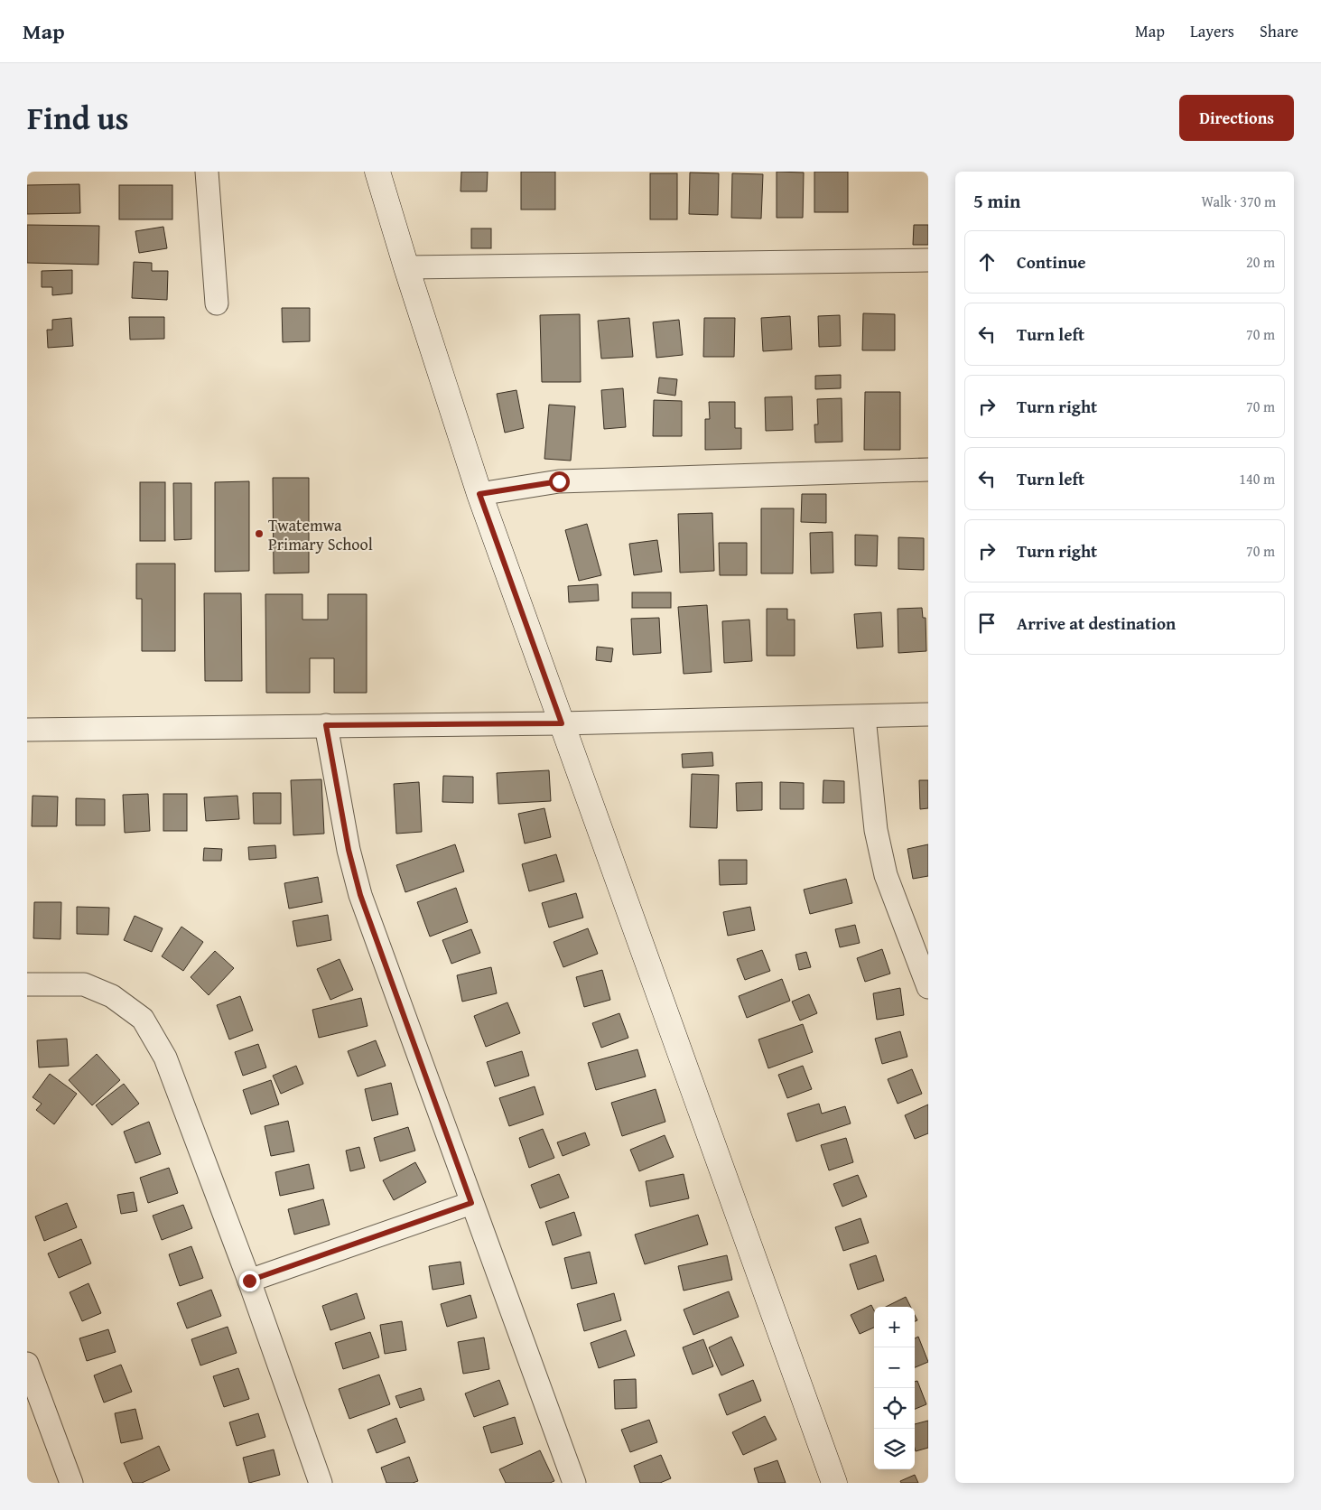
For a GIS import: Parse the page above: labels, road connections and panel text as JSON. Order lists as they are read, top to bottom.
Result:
{
  "places": ["Twatemwa Primary School"],
  "page": {
    "header": "Map",
    "nav": ["Map", "Layers", "Share"],
    "title": "Find us",
    "buttons": "Directions",
    "heading": ["5 min", "Walk · 370 m"],
    "list": [
      ["Continue", "20 m"],
      ["Turn left", "70 m"],
      ["Turn right", "70 m"],
      ["Turn left", "140 m"],
      ["Turn right", "70 m"],
      "Arrive at destination"
    ],
    "map_buttons": ["+", "−"]
  }
}
